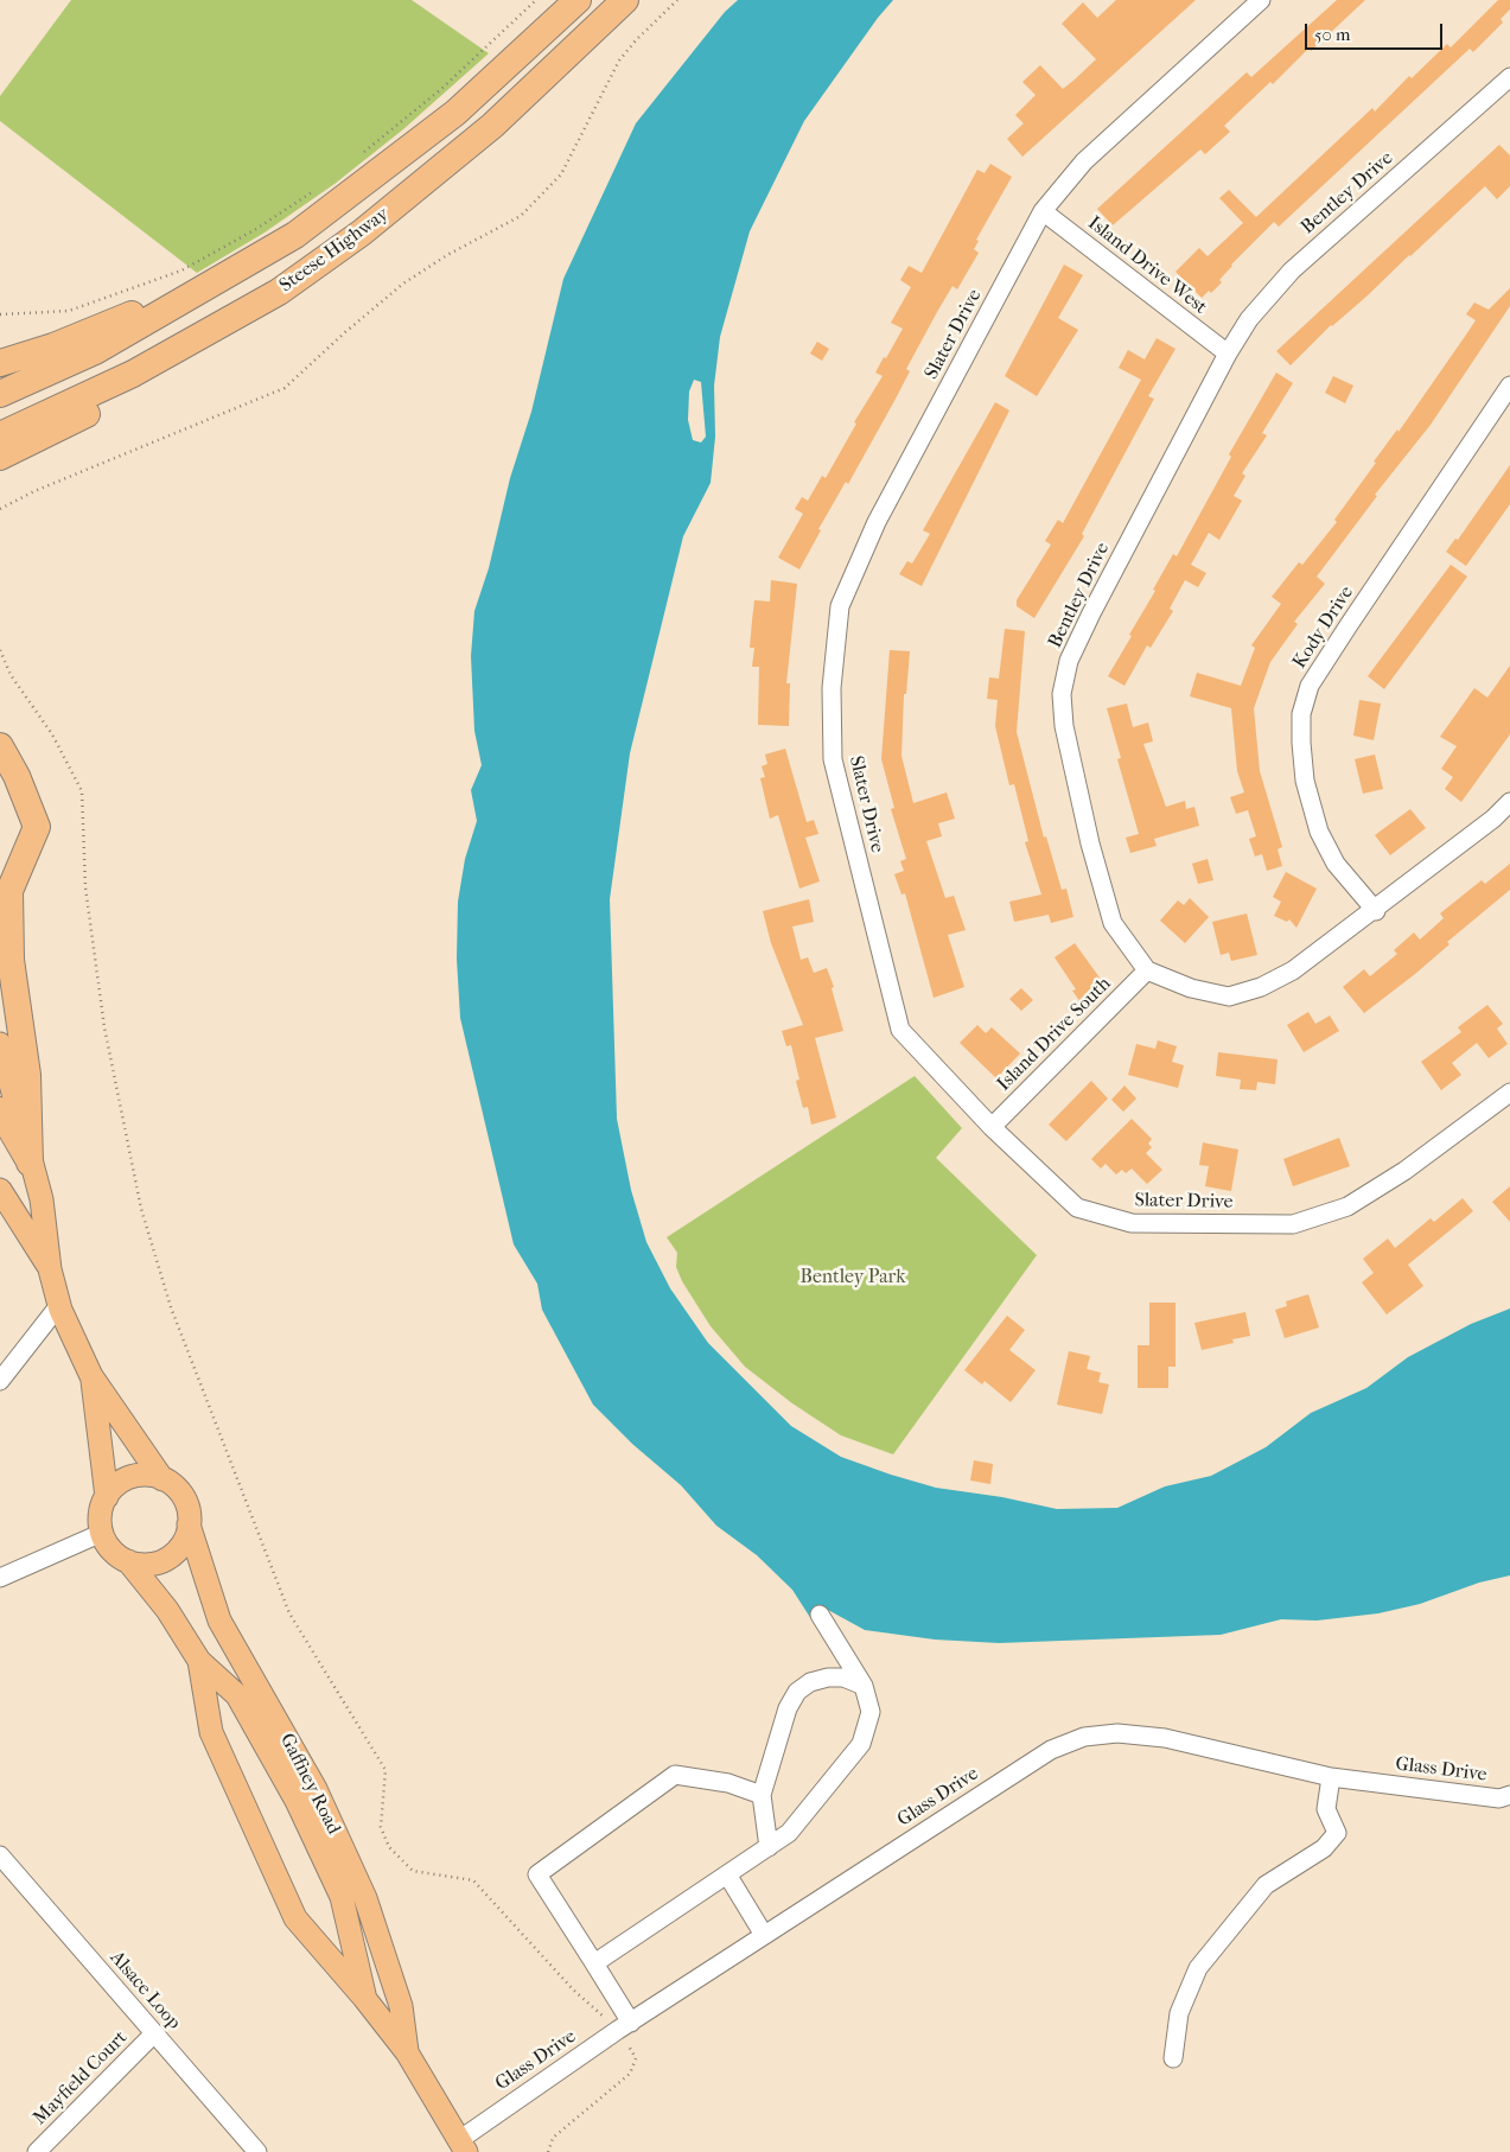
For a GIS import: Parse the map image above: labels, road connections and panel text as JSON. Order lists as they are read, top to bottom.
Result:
{
  "streets": {
    "highway": ["Steese Highway"],
    "main road": ["Gaffney Road"],
    "street": [
      "Bentley Drive",
      "Island Drive West",
      "Slater Drive",
      "Kody Drive",
      "Island Drive South",
      "Glass Drive",
      "Alsace Loop",
      "Mayfield Court"
    ]
  },
  "crossings": [
    ["Bentley Drive", "Island Drive West"],
    ["Bentley Drive", "Island Drive South"],
    ["Island Drive West", "Slater Drive"],
    ["Slater Drive", "Island Drive South"],
    ["Glass Drive", "Gaffney Road"],
    ["Alsace Loop", "Mayfield Court"]
  ],
  "parks": ["Bentley Park"],
  "scale_bar": "50 m"
}
